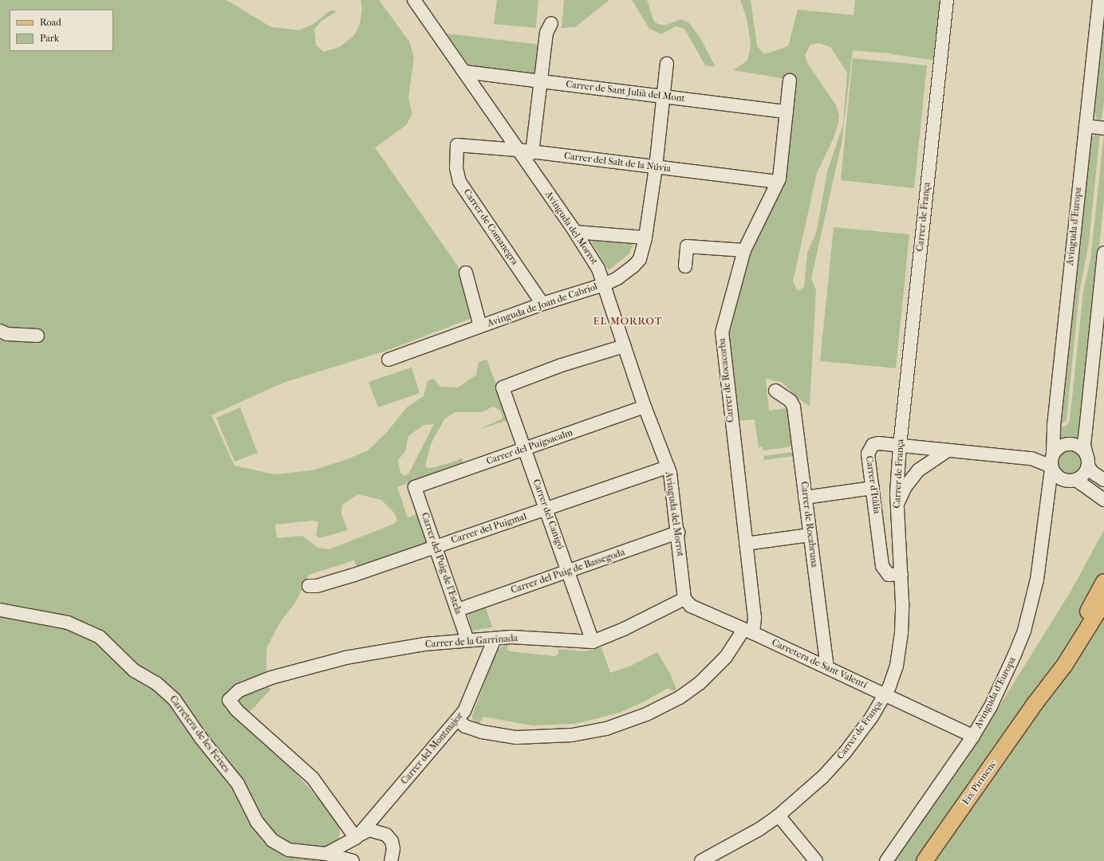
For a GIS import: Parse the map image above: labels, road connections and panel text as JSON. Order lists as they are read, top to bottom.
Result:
{
  "streets": {
    "main road": ["Eix Pirinenc"],
    "street": [
      "Carrer de Sant Julià del Mont",
      "Carrer del Salt de la Núvia",
      "Carrer de França",
      "Avinguda d'Europa",
      "Carrer de Comanegra",
      "Avinguda del Morrot",
      "Avinguda de Joan de Cabriol",
      "Carrer de Rocacorba",
      "Carrer del Puigsacalm",
      "Carrer d'Itàlia",
      "Carrer del Canigó",
      "Carrer de Rocabruna",
      "Carrer del Puigmal",
      "Carrer del Puig de l'Estela",
      "Carrer del Puig de Bassegoda",
      "Carrer de la Garrinada",
      "Carretera de Sant Valentí",
      "Carretera de les Feixes",
      "Carrer del Montmajor"
    ]
  },
  "crossings": [
    ["Carrer de Sant Julià del Mont", "Avinguda del Morrot"],
    ["Carrer de Sant Julià del Mont", "Avinguda de Joan de Cabriol"],
    ["Carrer de Sant Julià del Mont", "Carrer de Rocacorba"],
    ["Carrer del Salt de la Núvia", "Carrer de Comanegra"],
    ["Carrer del Salt de la Núvia", "Avinguda del Morrot"],
    ["Carrer del Salt de la Núvia", "Avinguda de Joan de Cabriol"],
    ["Carrer del Salt de la Núvia", "Carrer de Rocacorba"],
    ["Carrer de França", "Carrer d'Itàlia"],
    ["Carrer de França", "Carretera de Sant Valentí"],
    ["Avinguda d'Europa", "Carrer d'Itàlia"],
    ["Avinguda d'Europa", "Carretera de Sant Valentí"],
    ["Carrer de Comanegra", "Avinguda de Joan de Cabriol"],
    ["Avinguda del Morrot", "Avinguda de Joan de Cabriol"],
    ["Avinguda del Morrot", "Carrer del Puigsacalm"],
    ["Avinguda del Morrot", "Carrer del Canigó"],
    ["Avinguda del Morrot", "Carrer del Puigmal"],
    ["Avinguda del Morrot", "Carrer del Puig de Bassegoda"],
    ["Avinguda del Morrot", "Carrer de la Garrinada"],
    ["Avinguda del Morrot", "Carretera de Sant Valentí"],
    ["Carrer de Rocacorba", "Carretera de Sant Valentí"],
    ["Carrer del Puigsacalm", "Carrer del Canigó"],
    ["Carrer del Puigsacalm", "Carrer del Puig de l'Estela"],
    ["Carrer del Canigó", "Carrer del Puigmal"],
    ["Carrer del Canigó", "Carrer del Puig de Bassegoda"],
    ["Carrer del Canigó", "Carrer de la Garrinada"],
    ["Carrer de Rocabruna", "Carretera de Sant Valentí"],
    ["Carrer del Puigmal", "Carrer del Puig de l'Estela"],
    ["Carrer del Puig de l'Estela", "Carrer del Puig de Bassegoda"],
    ["Carrer del Puig de l'Estela", "Carrer de la Garrinada"],
    ["Carrer de la Garrinada", "Carretera de Sant Valentí"],
    ["Carrer de la Garrinada", "Carrer del Montmajor"]
  ],
  "districts": ["EL MORROT"],
  "legend": ["Road", "Park"]
}
